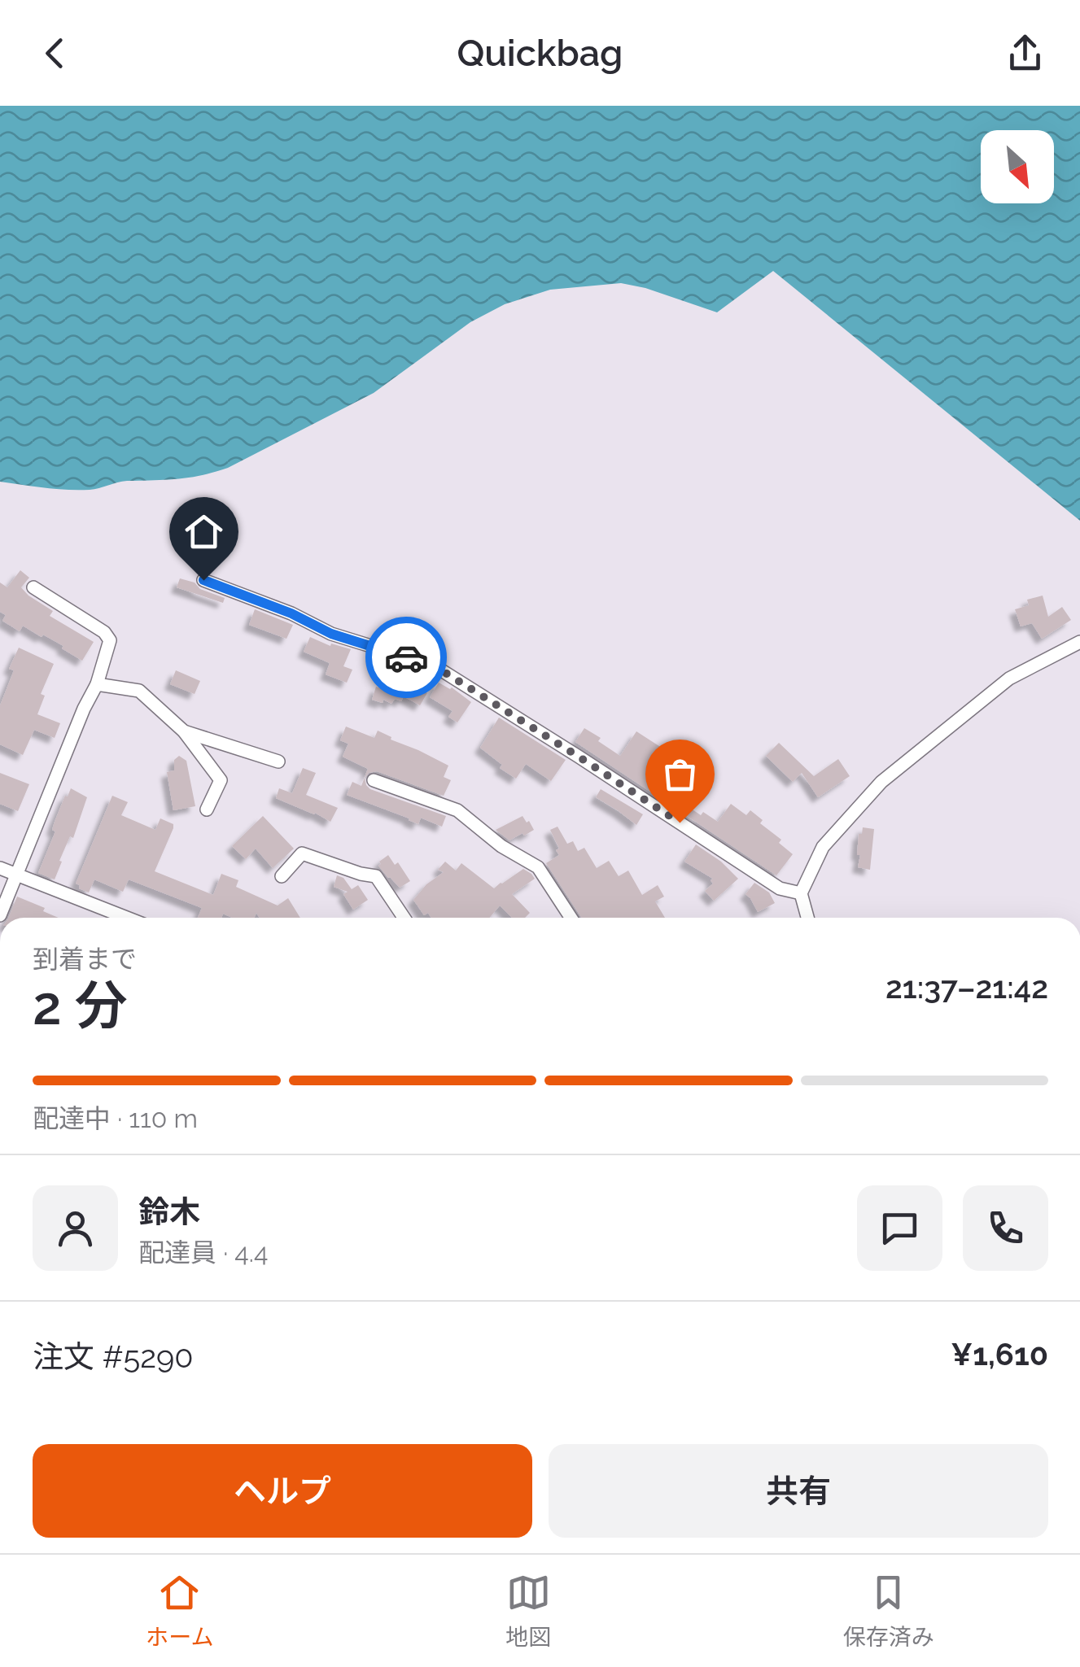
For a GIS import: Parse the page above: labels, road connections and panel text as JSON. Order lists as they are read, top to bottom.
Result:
{
  "north": "bottom right",
  "page": {
    "header": "Quickbag",
    "heading": ["2 分", "到着まで", "21:37–21:42"],
    "panel": [
      "鈴木",
      "配達員 · 4.4",
      "注文 #5290",
      "¥1,610"
    ],
    "bar": "配達中 · 110 m",
    "buttons": ["ヘルプ", "共有"],
    "tabs": ["ホーム", "地図", "保存済み"]
  }
}
